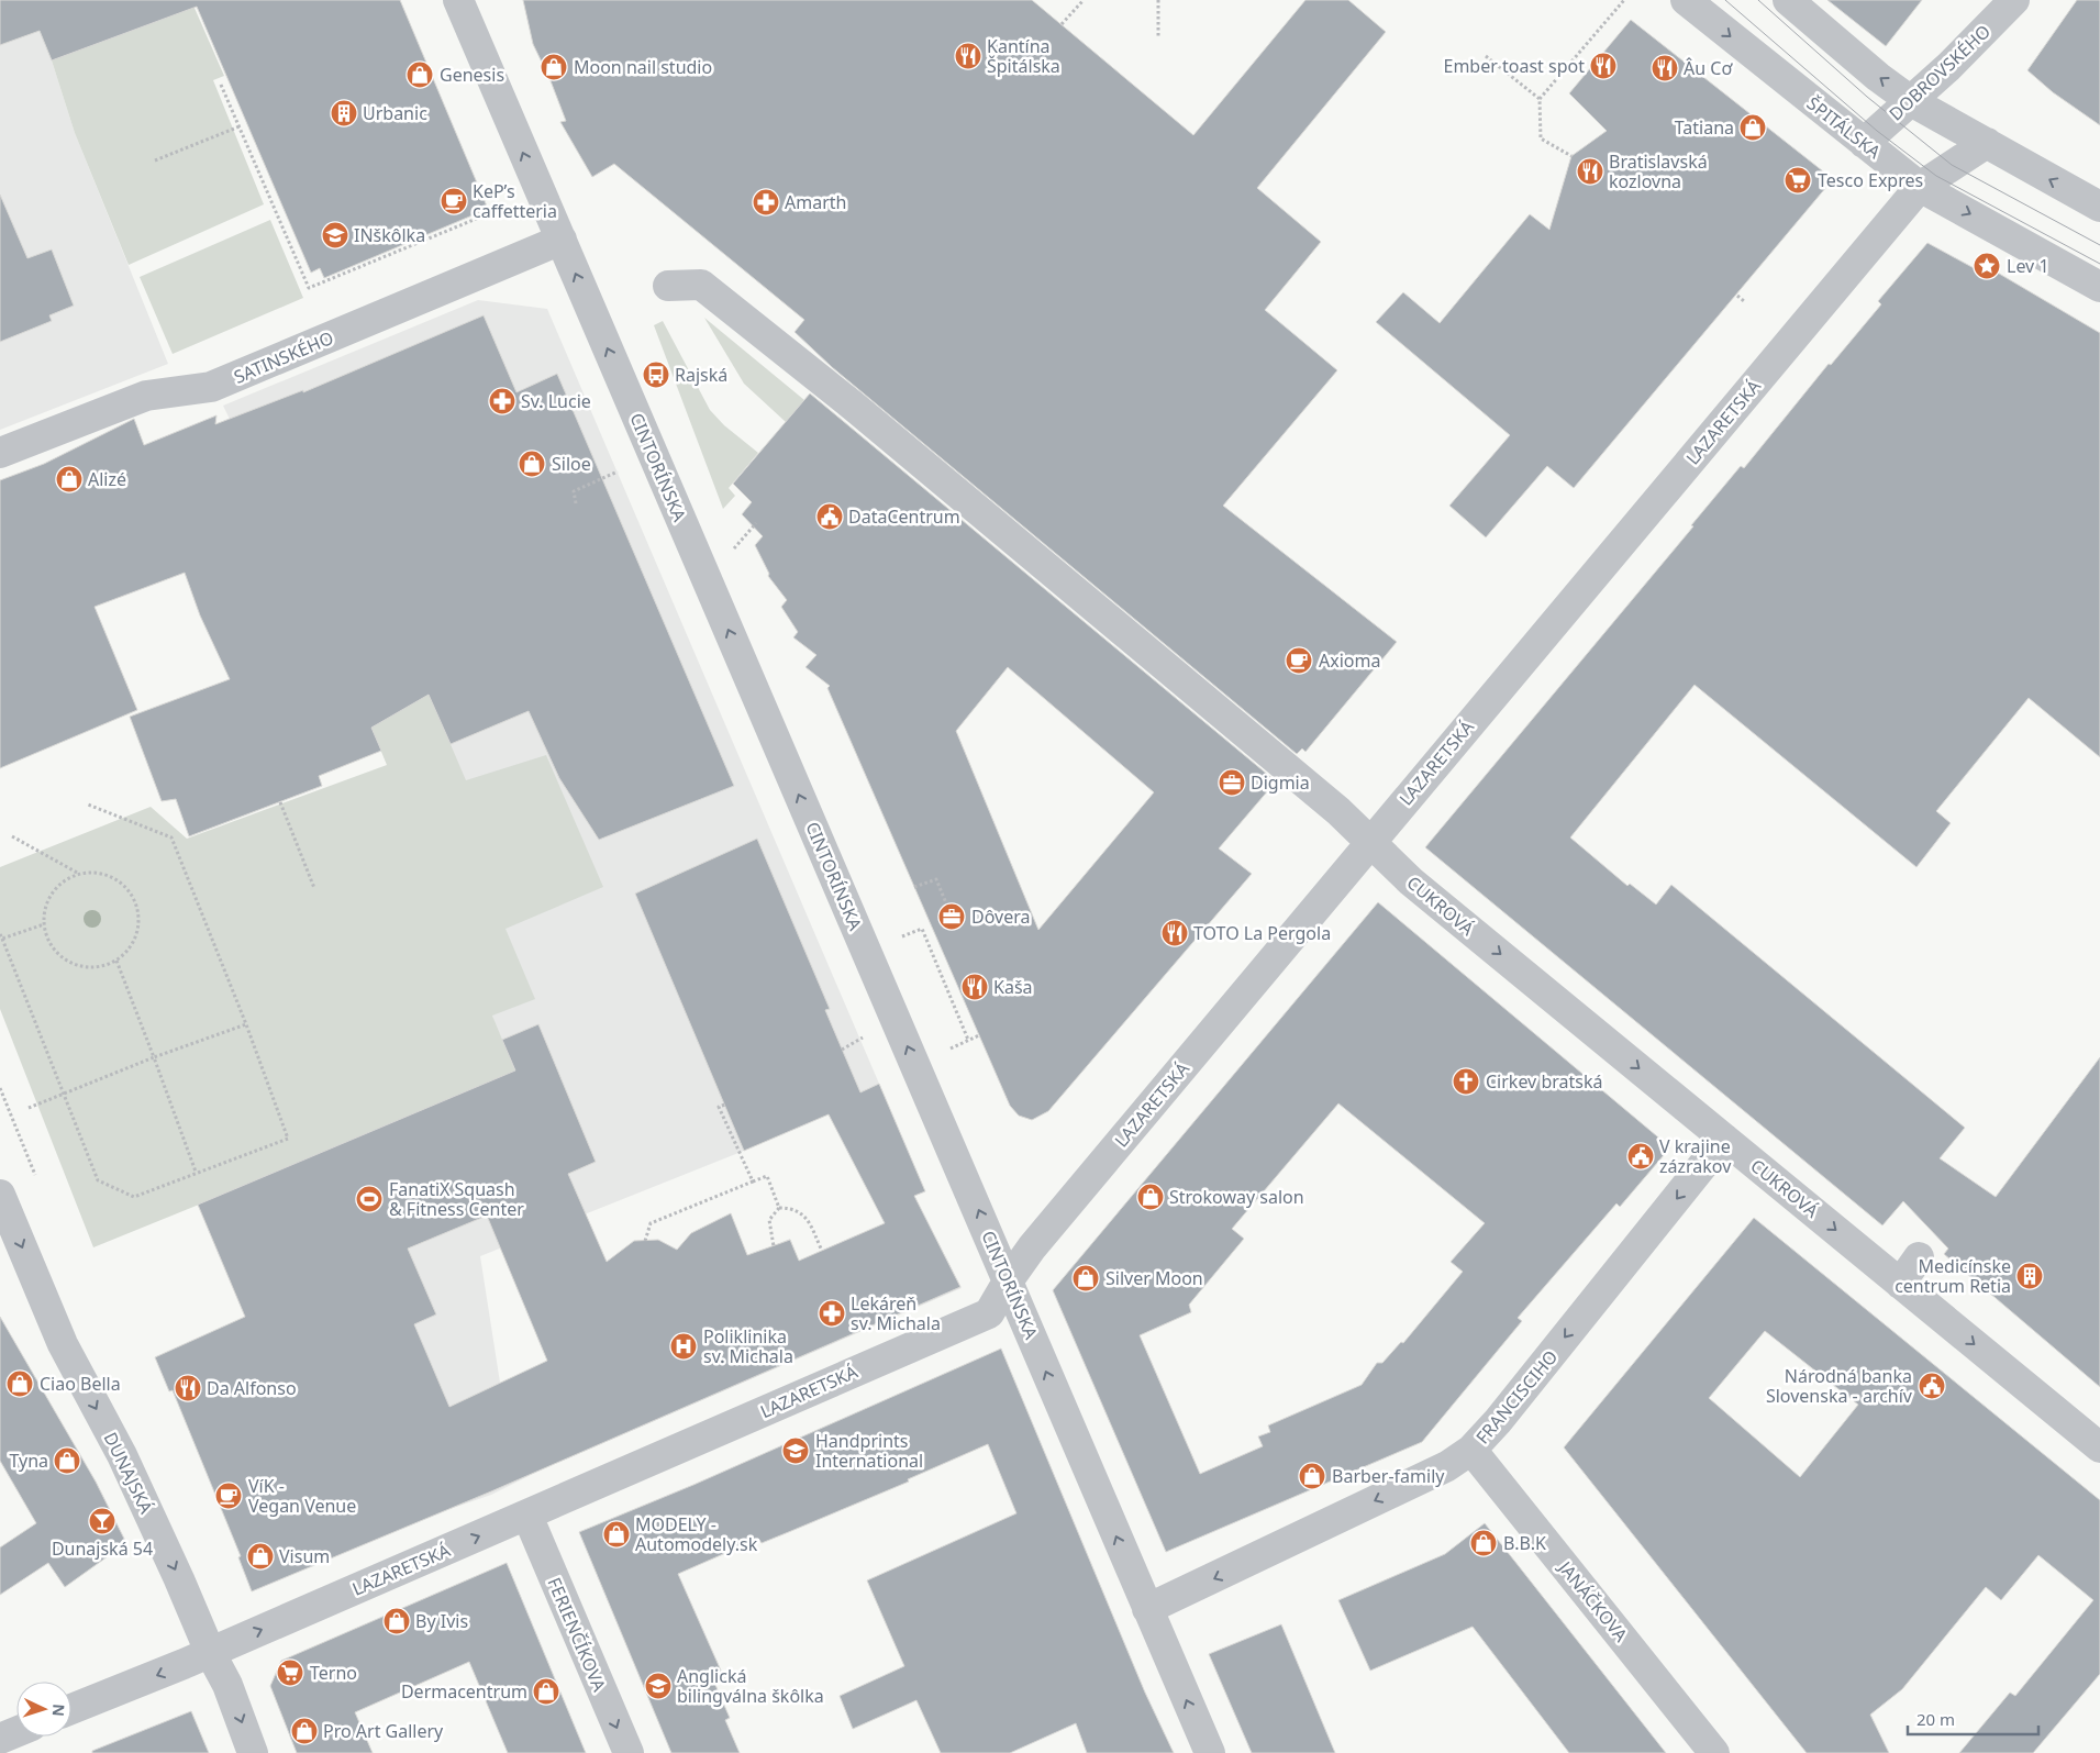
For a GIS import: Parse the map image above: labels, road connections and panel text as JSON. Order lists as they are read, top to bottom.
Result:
{
  "streets": {
    "street": [
      "DOBROVSKÉHO",
      "ŠPITÁLSKA",
      "SATINSKÉHO",
      "LAZARETSKÁ",
      "CINTORÍNSKA",
      "CUKROVÁ",
      "FRANCISCIHO",
      "DUNAJSKÁ",
      "JANÁČKOVA",
      "FERIENČÍKOVA"
    ]
  },
  "crossings": [
    ["DOBROVSKÉHO", "ŠPITÁLSKA"],
    ["ŠPITÁLSKA", "LAZARETSKÁ"],
    ["SATINSKÉHO", "CINTORÍNSKA"],
    ["LAZARETSKÁ", "CINTORÍNSKA"],
    ["LAZARETSKÁ", "CUKROVÁ"],
    ["LAZARETSKÁ", "DUNAJSKÁ"],
    ["LAZARETSKÁ", "FERIENČÍKOVA"],
    ["CINTORÍNSKA", "FRANCISCIHO"],
    ["CUKROVÁ", "FRANCISCIHO"],
    ["FRANCISCIHO", "JANÁČKOVA"]
  ],
  "one_way": [
    "CINTORÍNSKA",
    "CUKROVÁ",
    "FRANCISCIHO",
    "DUNAJSKÁ",
    "FERIENČÍKOVA"
  ],
  "places": {
    "restaurant": [
      "Kantína Špitálska",
      "Ember toast spot",
      "Âu Cơ",
      "Bratislavská kozlovna",
      "TOTO La Pergola",
      "Kaša",
      "Da Alfonso"
    ],
    "shop": [
      "Moon nail studio",
      "Genesis",
      "Tatiana",
      "Siloe",
      "Alizé",
      "Strokoway salon",
      "Silver Moon",
      "Ciao Bella",
      "Tyna",
      "Barber-family",
      "MODELY - Automodely.sk",
      "B.B.K",
      "Visum",
      "By Ivis",
      "Dermacentrum",
      "Pro Art Gallery"
    ],
    "building": ["Urbanic", "Medicínske centrum Retia"],
    "supermarket": ["Tesco Expres", "Terno"],
    "cafe": ["KeP’s caffetteria", "Axioma", "VíK - Vegan Venue"],
    "pharmacy": ["Amarth", "Sv. Lucie", "Lekáreň sv. Michala"],
    "school or university": ["INškôlka", "Handprints International", "Anglická bilingválna škôlka"],
    "place": ["Lev 1"],
    "bus stop": ["Rajská"],
    "public building": ["DataCentrum", "V krajine zázrakov", "Národná banka Slovenska - archív"],
    "office": ["Digmia", "Dôvera"],
    "church": ["Cirkev bratská"],
    "sports": ["FanatiX Squash & Fitness Center"],
    "hospital": ["Poliklinika sv. Michala"],
    "bar": ["Dunajská 54"]
  },
  "scale_bar": "20 m",
  "north": "right"
}
